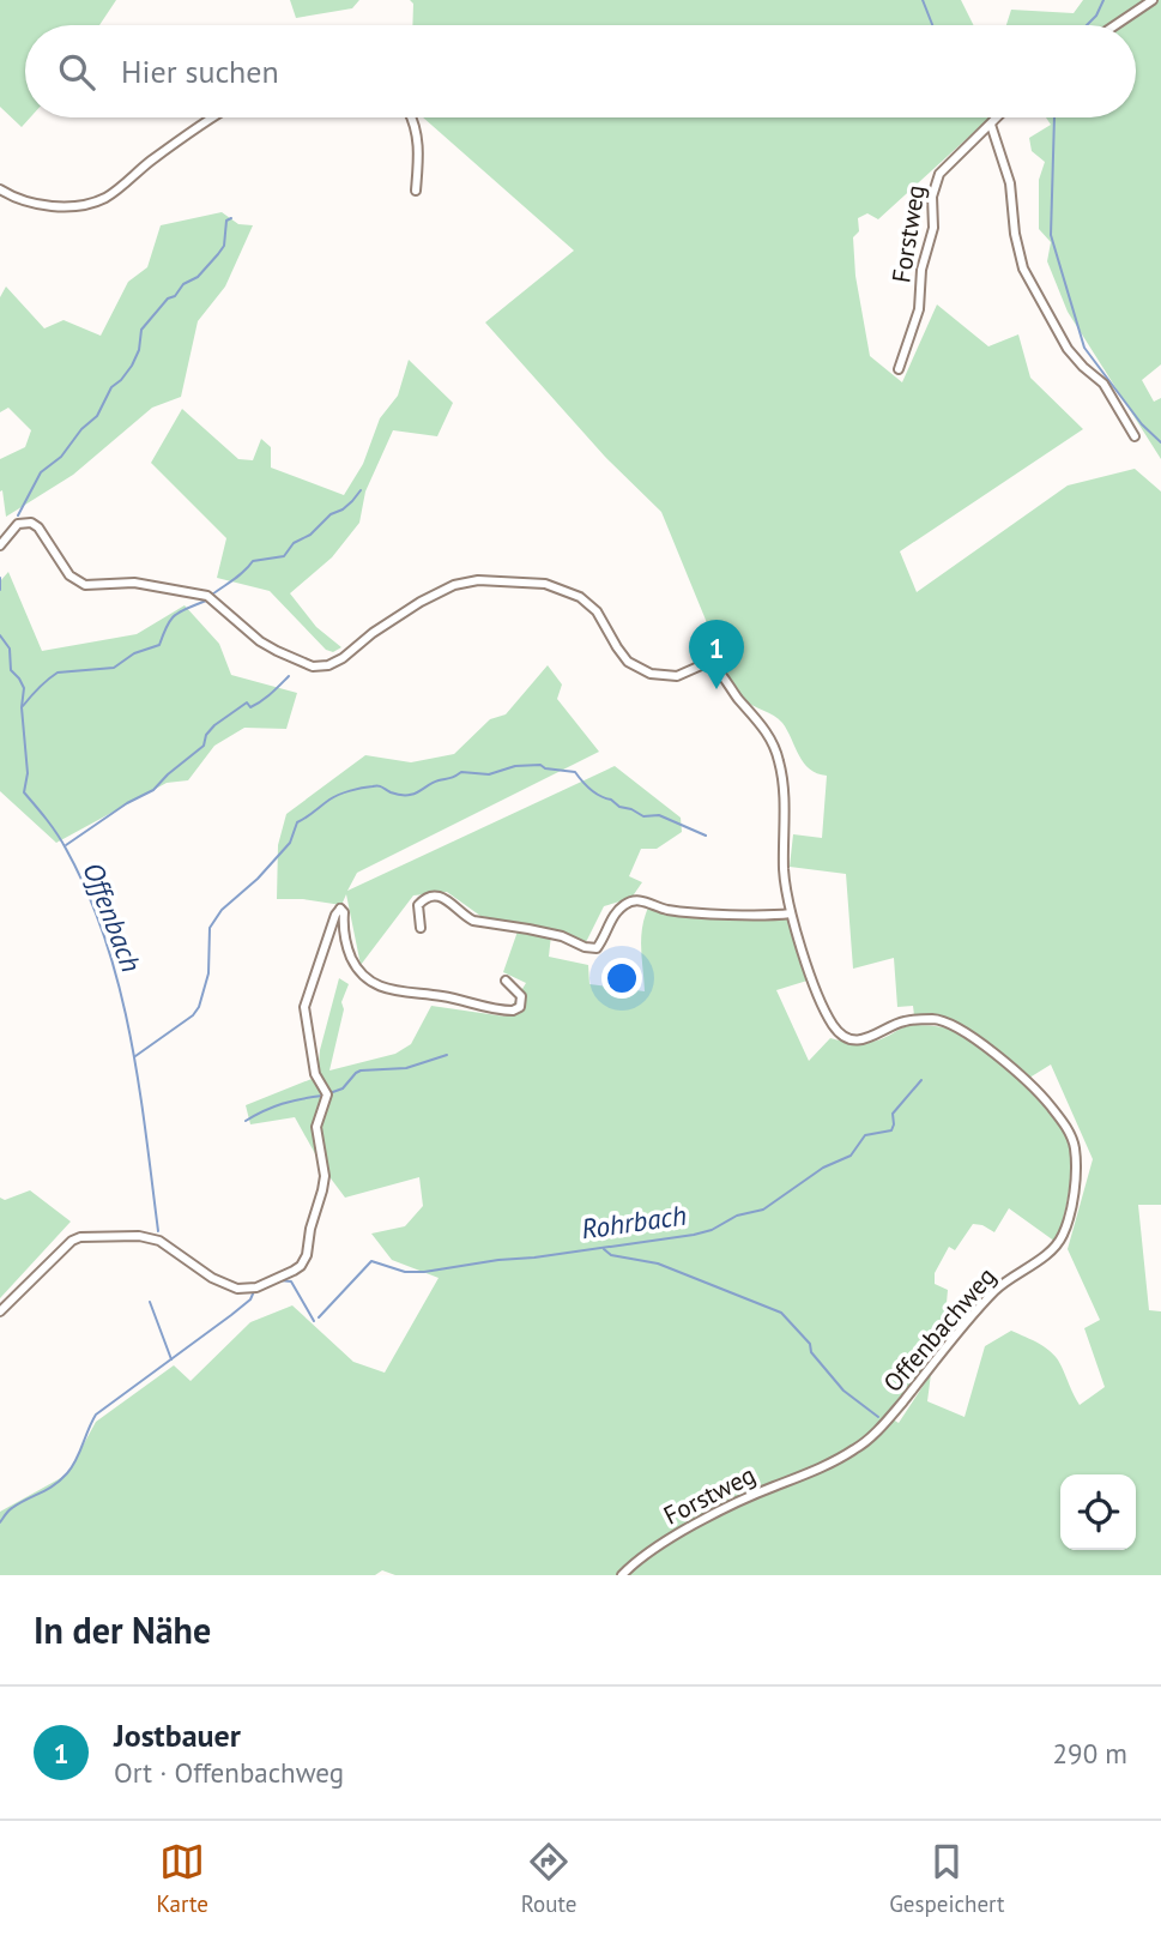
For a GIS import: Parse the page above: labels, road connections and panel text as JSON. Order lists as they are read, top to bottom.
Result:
{
  "streets": {
    "street": ["Forstweg", "Offenbachweg"]
  },
  "crossings": [
    ["Forstweg", "Offenbachweg"]
  ],
  "water": ["Offenbach", "Rohrbach"],
  "page": {
    "search": "Hier suchen",
    "pins": "1",
    "heading": "In der Nähe",
    "list": [
      {
        "mark": "1",
        "name": "Jostbauer",
        "note": "Ort · Offenbachweg",
        "value": "290 m"
      }
    ],
    "nav": ["Karte", "Route", "Gespeichert"]
  }
}
